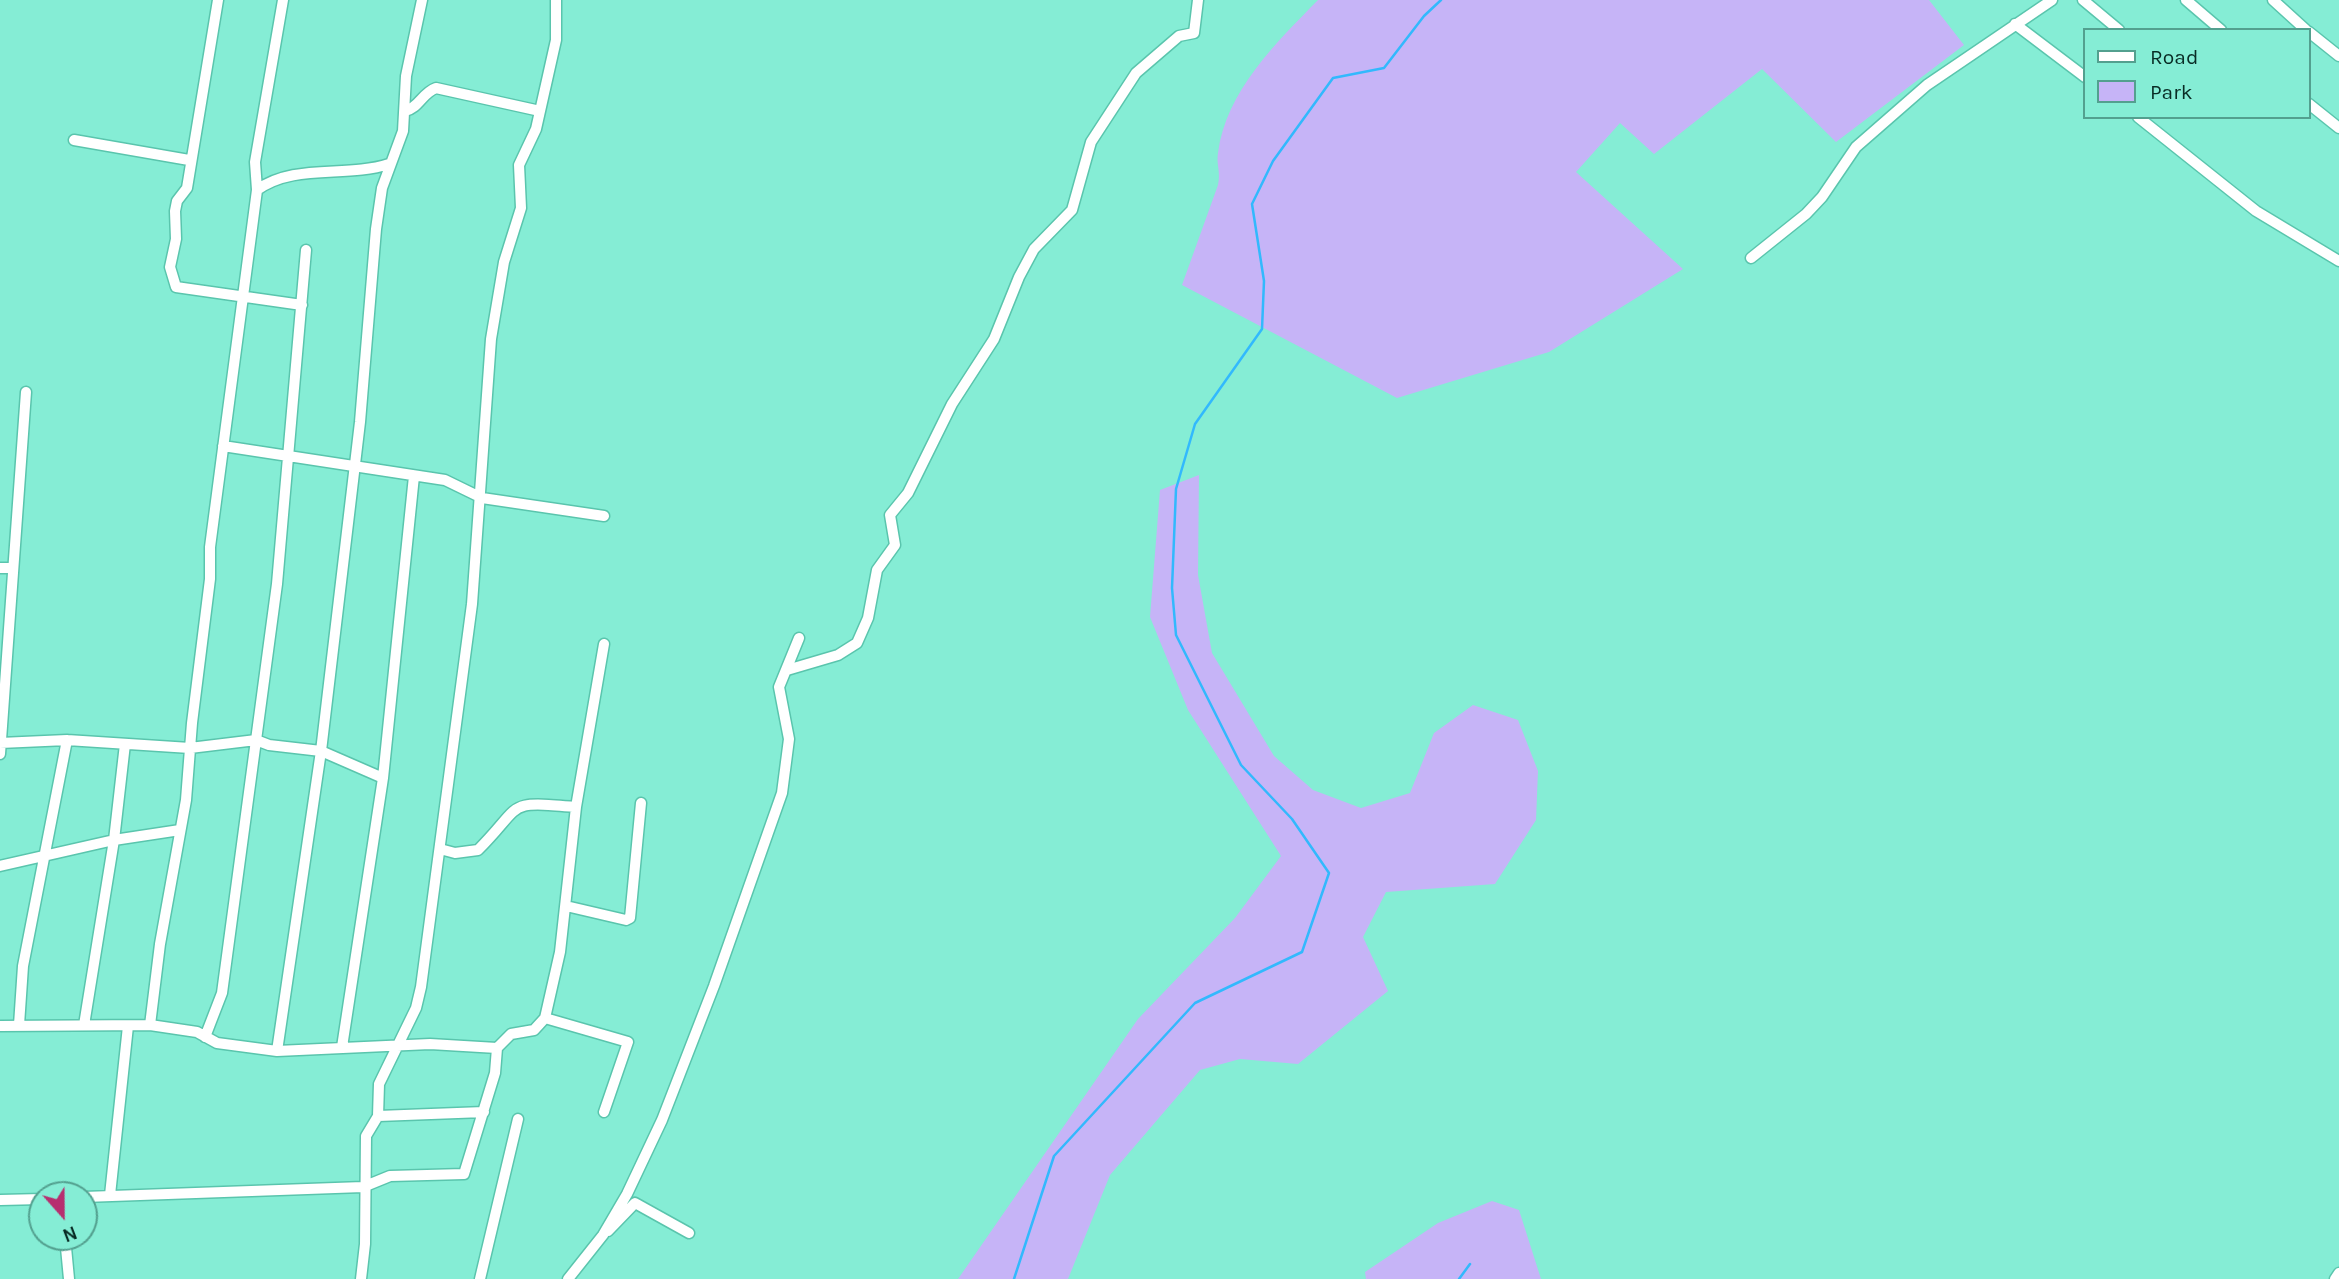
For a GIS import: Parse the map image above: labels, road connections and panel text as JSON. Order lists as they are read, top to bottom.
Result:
{
  "legend": ["Road", "Park"],
  "north": "bottom"
}
